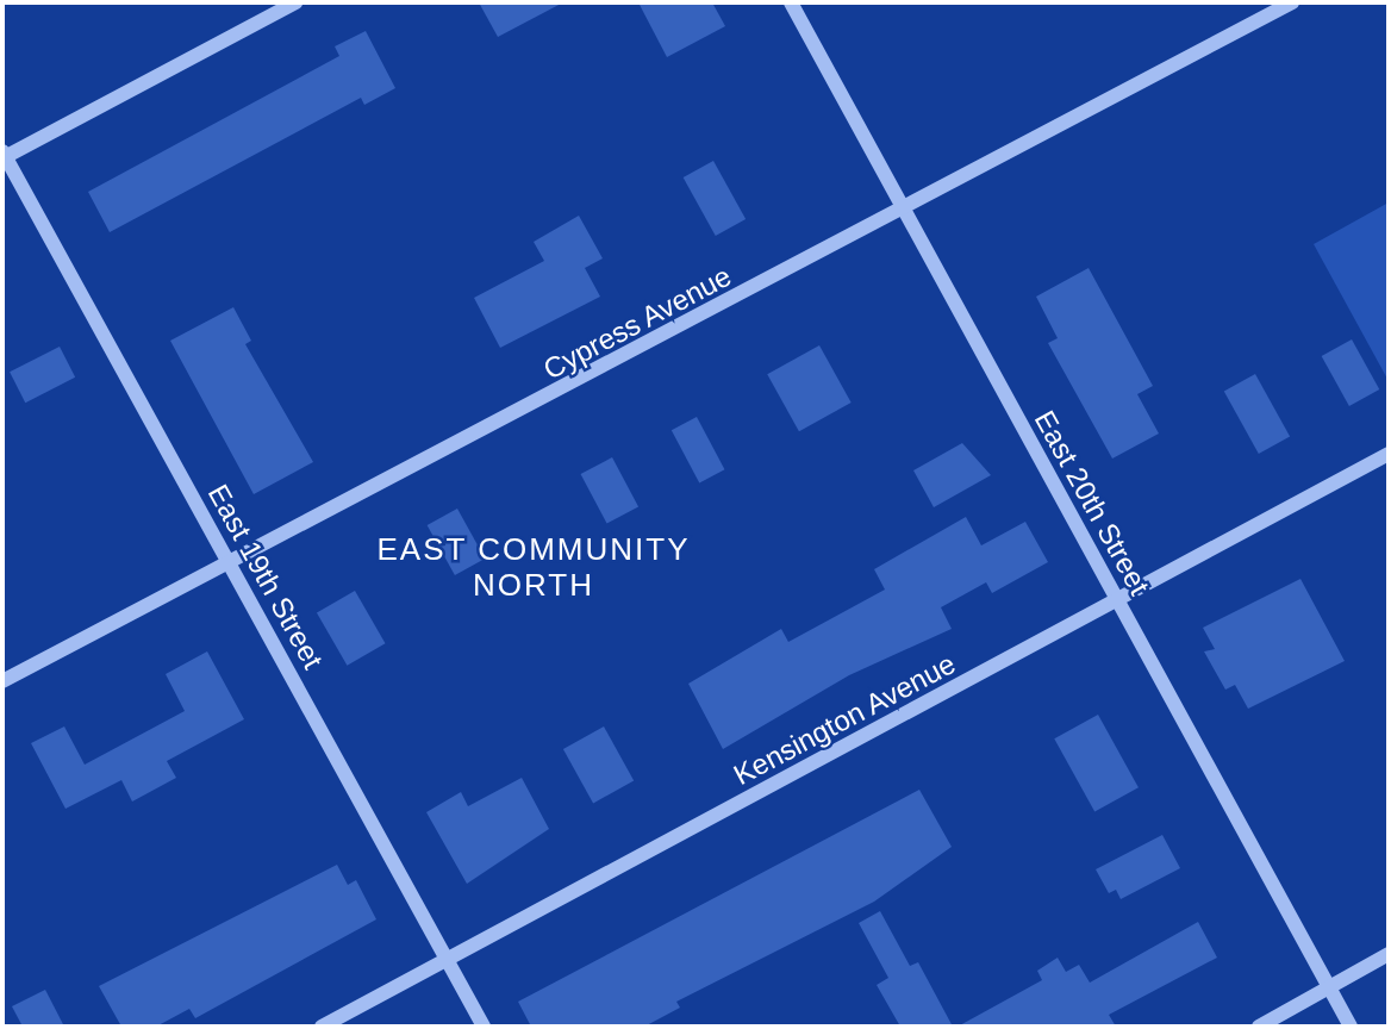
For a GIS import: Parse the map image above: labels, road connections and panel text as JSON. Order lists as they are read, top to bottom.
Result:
{
  "streets": {
    "street": [
      "Cypress Avenue",
      "East 20th Street",
      "East 19th Street",
      "Kensington Avenue"
    ]
  },
  "crossings": [
    ["Cypress Avenue", "East 20th Street"],
    ["Cypress Avenue", "East 19th Street"],
    ["East 20th Street", "Kensington Avenue"],
    ["East 19th Street", "Kensington Avenue"]
  ],
  "districts": ["EAST COMMUNITY NORTH"]
}
